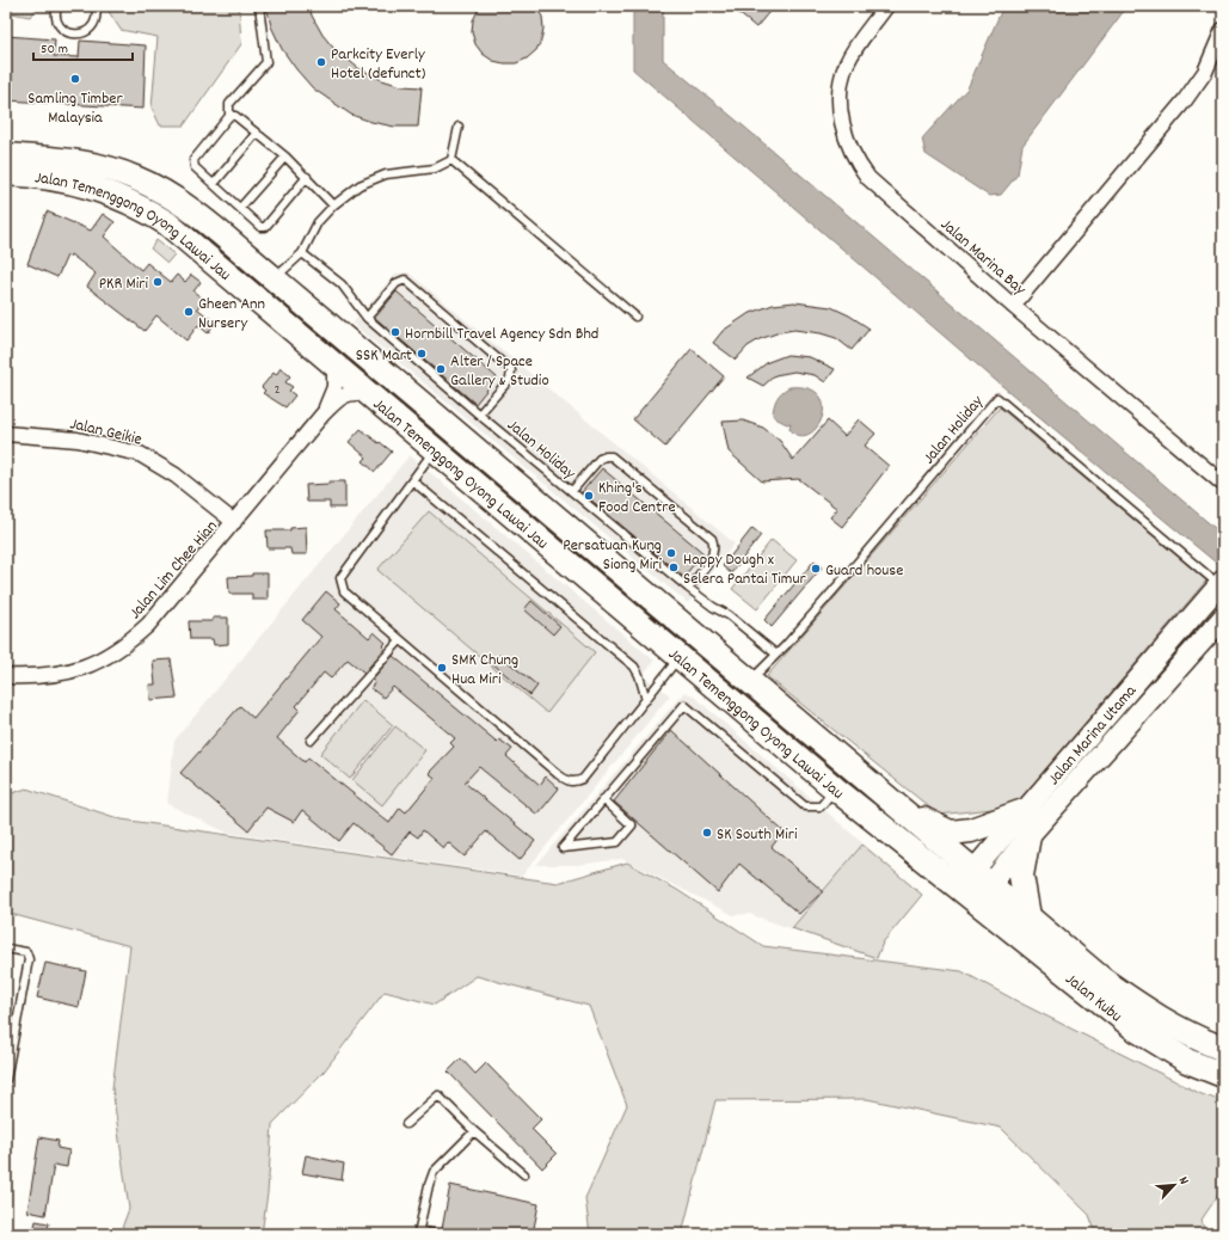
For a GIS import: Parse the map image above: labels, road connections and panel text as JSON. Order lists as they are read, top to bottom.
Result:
{
  "streets": {
    "main road": ["Jalan Temenggong Oyong Lawai Jau", "Jalan Marina Utama", "Jalan Kubu"],
    "street": ["Jalan Marina Bay", "Jalan Geikie", "Jalan Lim Chee Hian"],
    "lane": ["Jalan Holiday"]
  },
  "crossings": [
    ["Jalan Temenggong Oyong Lawai Jau", "Jalan Holiday"],
    ["Jalan Temenggong Oyong Lawai Jau", "Jalan Lim Chee Hian"],
    ["Jalan Temenggong Oyong Lawai Jau", "Jalan Marina Utama"],
    ["Jalan Temenggong Oyong Lawai Jau", "Jalan Kubu"],
    ["Jalan Holiday", "Jalan Marina Utama"],
    ["Jalan Geikie", "Jalan Lim Chee Hian"],
    ["Jalan Marina Utama", "Jalan Kubu"]
  ],
  "places": [
    "Parkcity Everly Hotel (defunct)",
    "Samling Timber Malaysia",
    "PKR Miri",
    "Gheen Ann Nursery",
    "Hornbill Travel Agency Sdn Bhd",
    "SSK Mart",
    "Alter / Space Gallery & Studio",
    "Khing's Food Centre",
    "Persatuan Kung Siong Miri",
    "Happy Dough x Selera Pantai Timur",
    "Guard house",
    "SMK Chung Hua Miri",
    "SK South Miri"
  ],
  "house_numbers": ["2"],
  "scale_bar": "50 m",
  "north": "top right"
}
